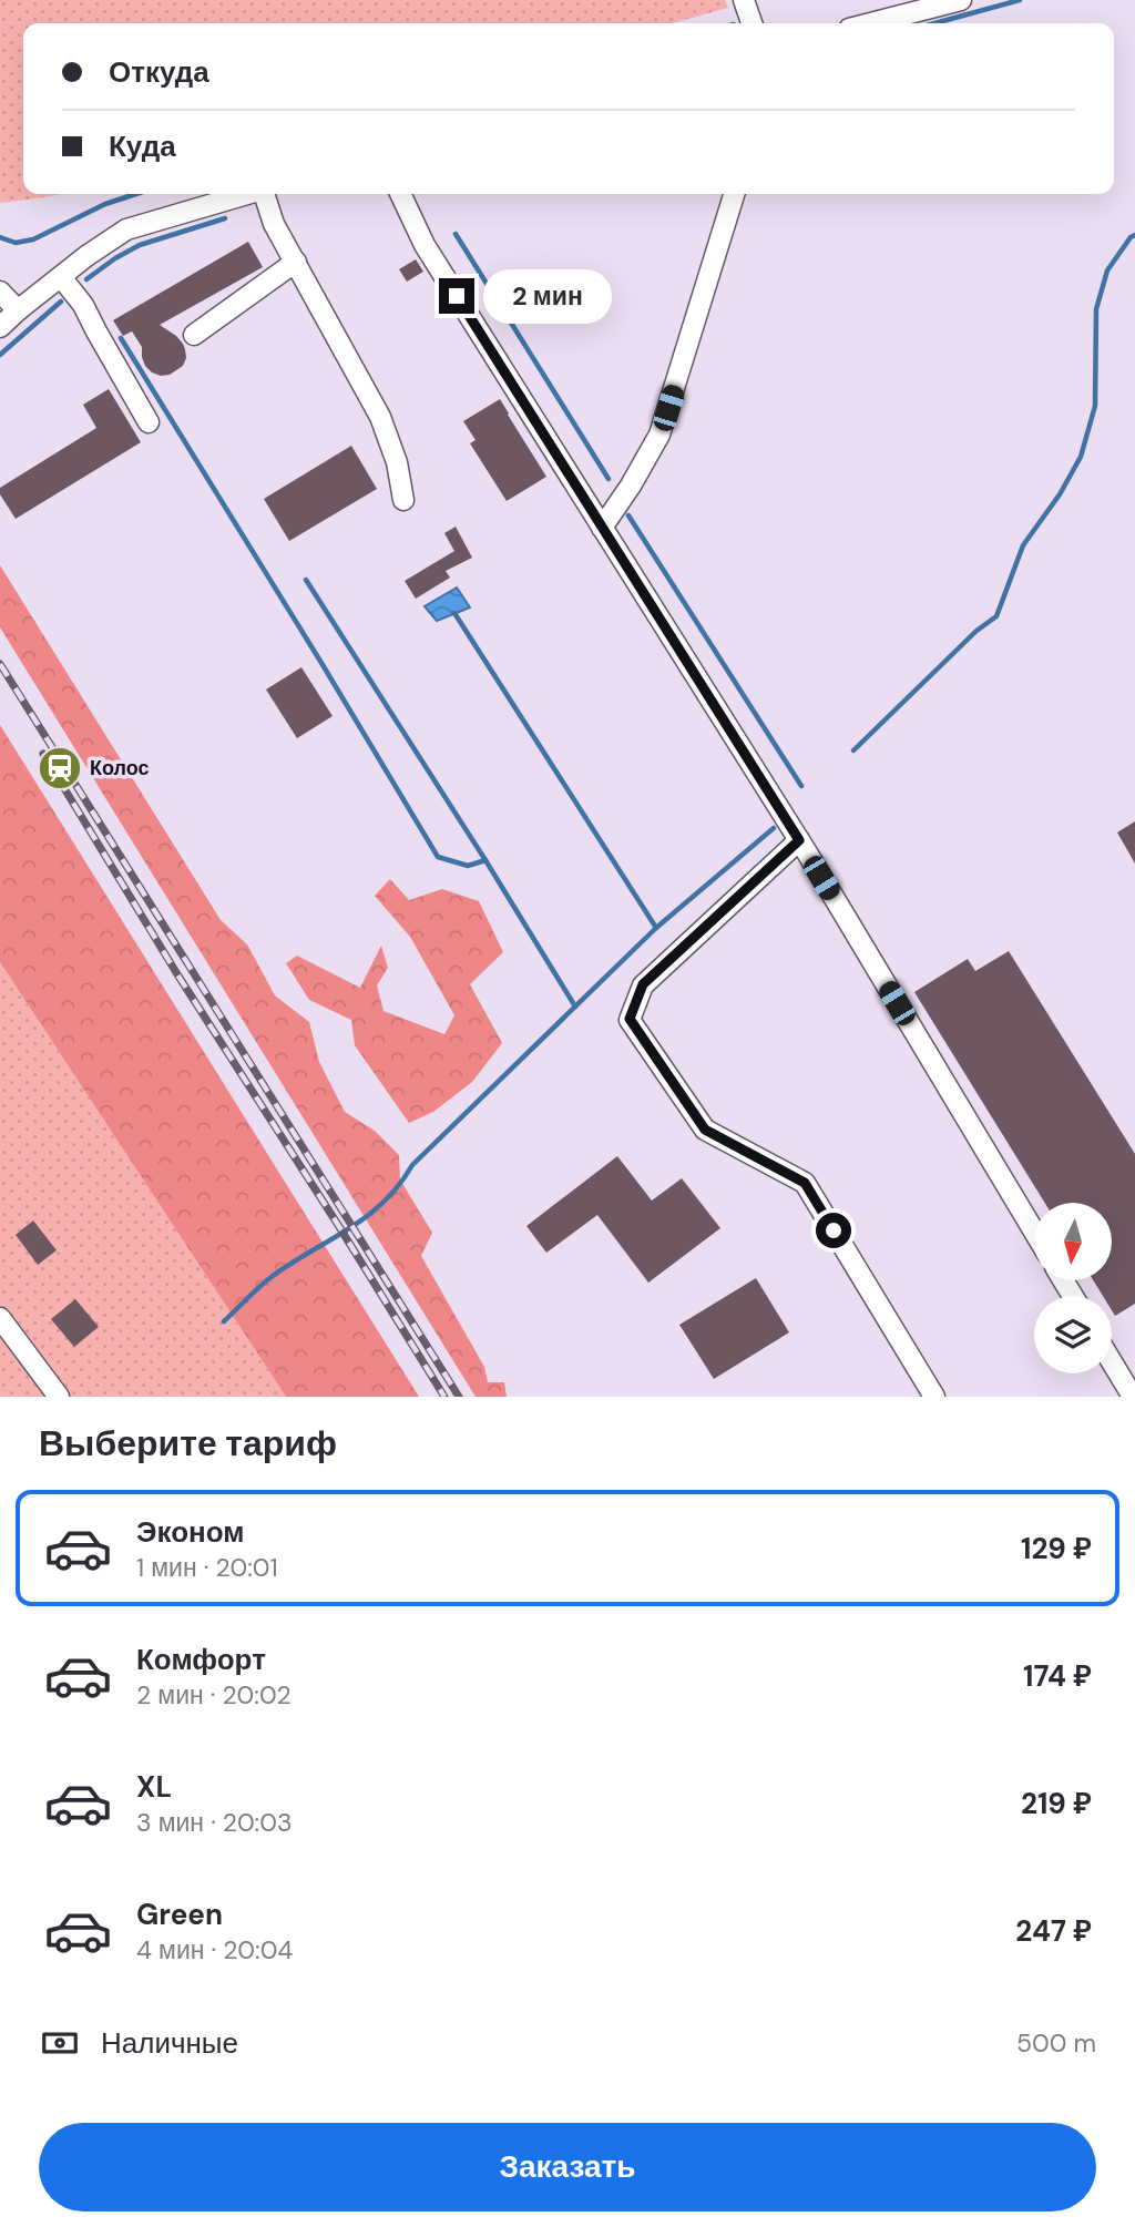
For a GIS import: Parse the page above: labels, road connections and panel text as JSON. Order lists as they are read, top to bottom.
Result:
{
  "places": {
    "station": ["Колос"]
  },
  "north": "bottom",
  "page": {
    "banner": ["Откуда", "Куда"],
    "bubble": "2 мин",
    "heading": "Выберите тариф",
    "list": [
      {
        "name": "Эконом",
        "note": "1 мин · 20:01",
        "value": "129 ₽"
      },
      {
        "name": "Комфорт",
        "note": "2 мин · 20:02",
        "value": "174 ₽"
      },
      {
        "name": "XL",
        "note": "3 мин · 20:03",
        "value": "219 ₽"
      },
      {
        "name": "Green",
        "note": "4 мин · 20:04",
        "value": "247 ₽"
      }
    ],
    "pay": ["Наличные", "500 m"],
    "buttons": "Заказать"
  }
}
